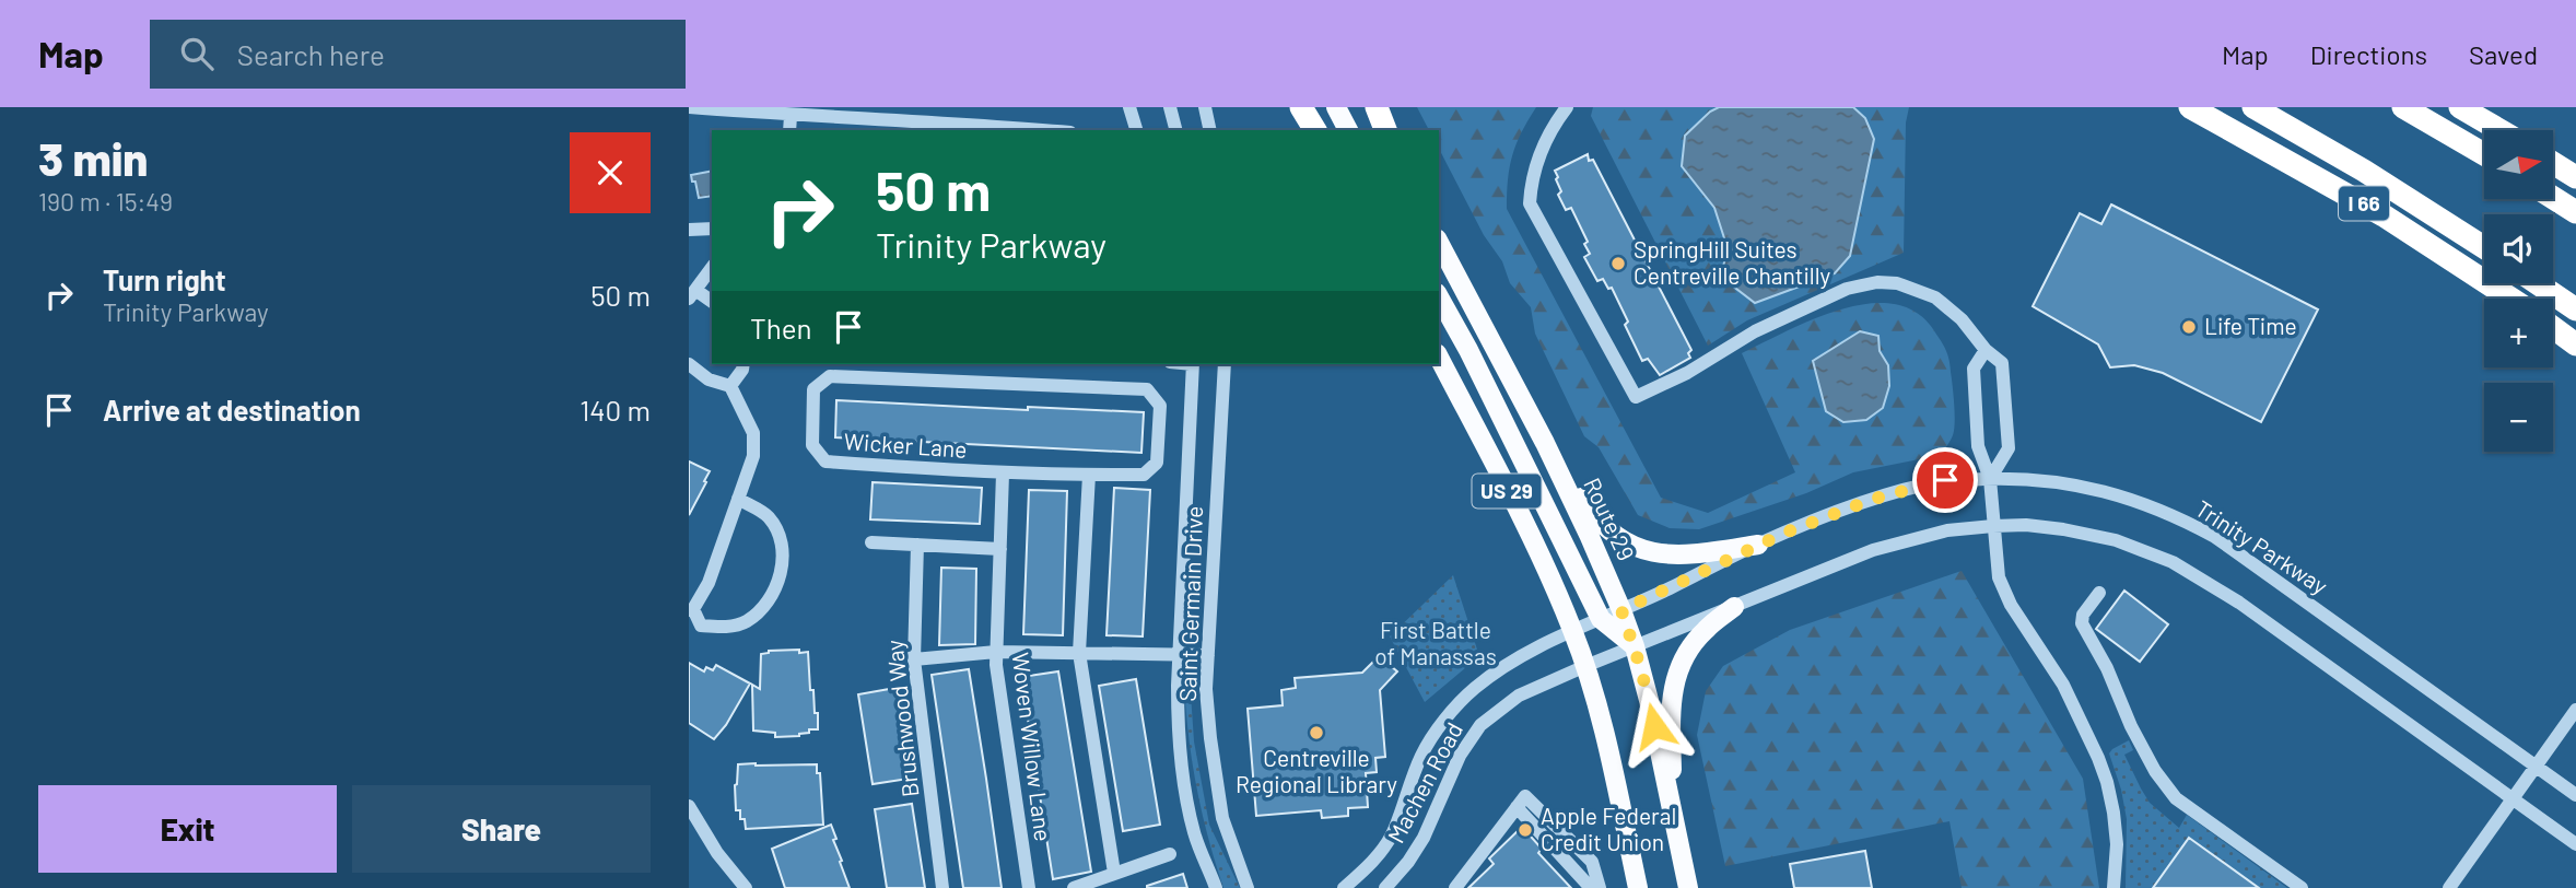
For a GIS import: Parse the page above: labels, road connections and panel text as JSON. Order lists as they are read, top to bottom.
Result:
{
  "streets": {
    "highway": ["I 66"],
    "main road": ["US 29", "Route 29"],
    "street": [
      "Wicker Lane",
      "Trinity Parkway",
      "Saint Germain Drive",
      "Brushwood Way",
      "Woven Willow Lane",
      "Machen Road"
    ]
  },
  "crossings": [
    ["Wicker Lane", "Woven Willow Lane"],
    ["US 29", "Machen Road"],
    ["Route 29", "Trinity Parkway"],
    ["Route 29", "Machen Road"],
    ["Trinity Parkway", "Machen Road"]
  ],
  "parks": ["First Battle of Manassas"],
  "places": [
    "SpringHill Suites Centreville Chantilly",
    "Life Time",
    "Centreville Regional Library",
    "Apple Federal Credit Union"
  ],
  "north": "right",
  "page": {
    "header": "Map",
    "search": "Search here",
    "nav": ["Map", "Directions", "Saved"],
    "heading": ["3 min", "190 m · 15:49"],
    "map_buttons": ["+", "−"],
    "turn": ["50 m", "Trinity Parkway"],
    "list": [
      {
        "name": "Turn right",
        "note": "Trinity Parkway",
        "value": "50 m"
      },
      {
        "name": "Arrive at destination",
        "value": "140 m"
      }
    ],
    "then": "Then",
    "buttons": ["Exit", "Share"]
  }
}
